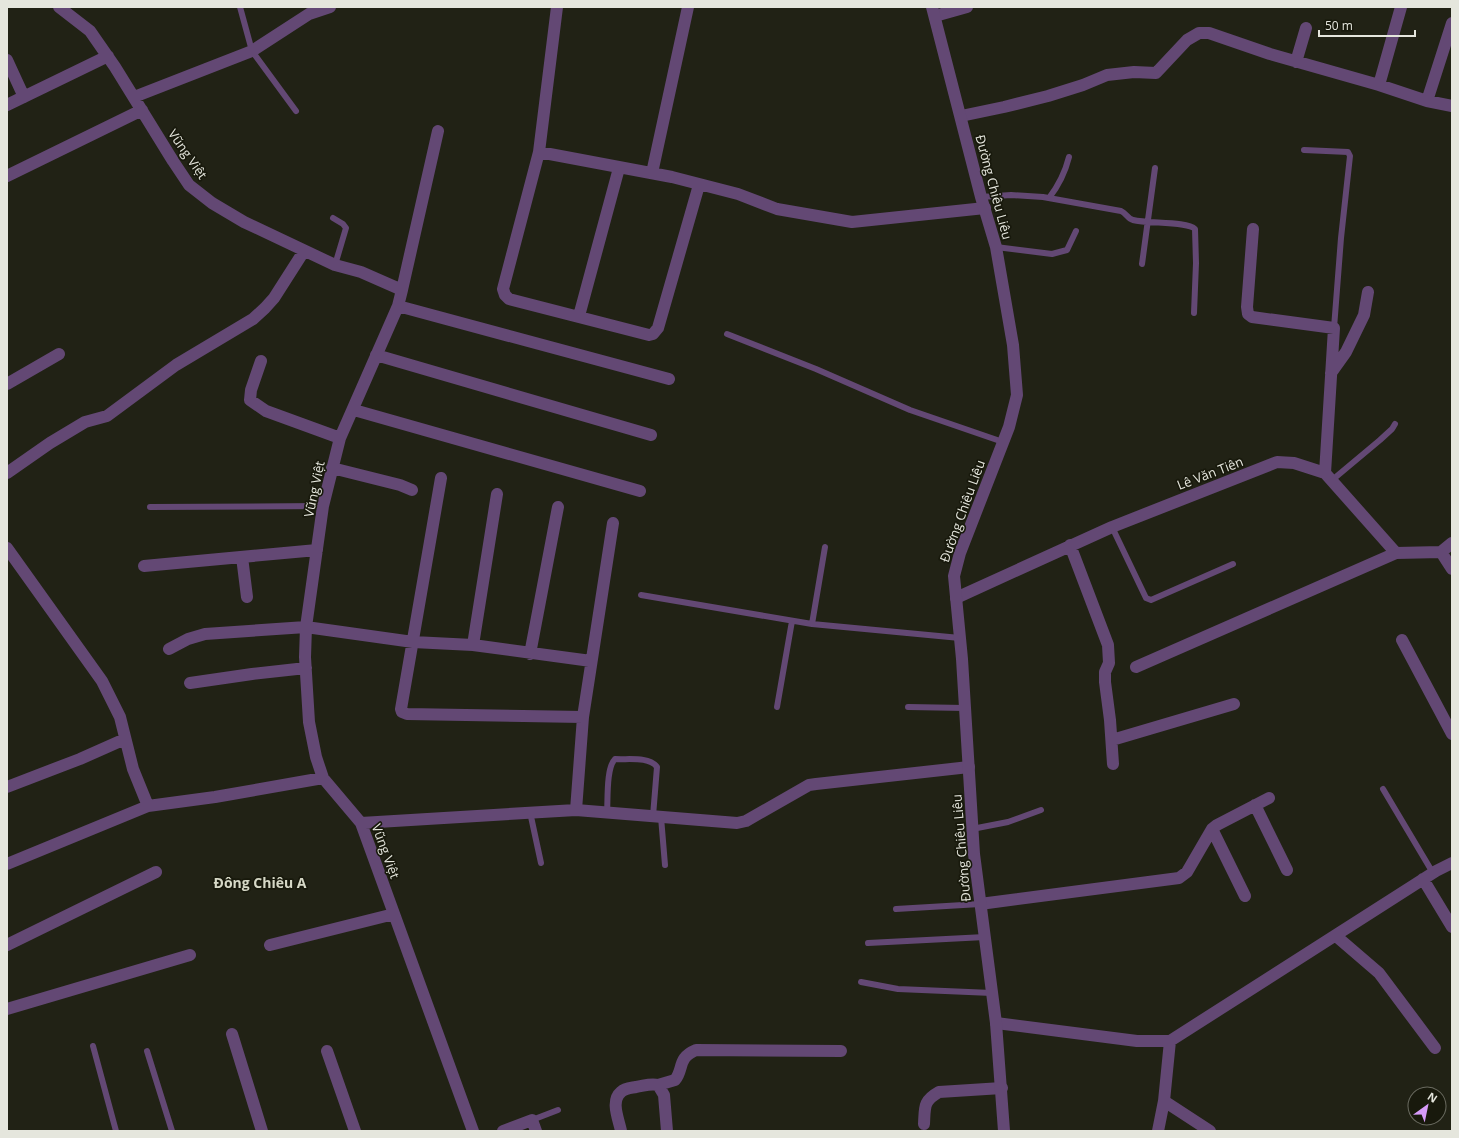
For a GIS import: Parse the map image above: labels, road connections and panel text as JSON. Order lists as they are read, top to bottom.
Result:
{
  "streets": {
    "street": ["Vũng Việt", "Đường Chiêu Liêu", "Lê Văn Tiên"]
  },
  "crossings": [
    ["Đường Chiêu Liêu", "Lê Văn Tiên"]
  ],
  "districts": ["Đông Chiêu A"],
  "scale_bar": "50 m",
  "north": "top right"
}
